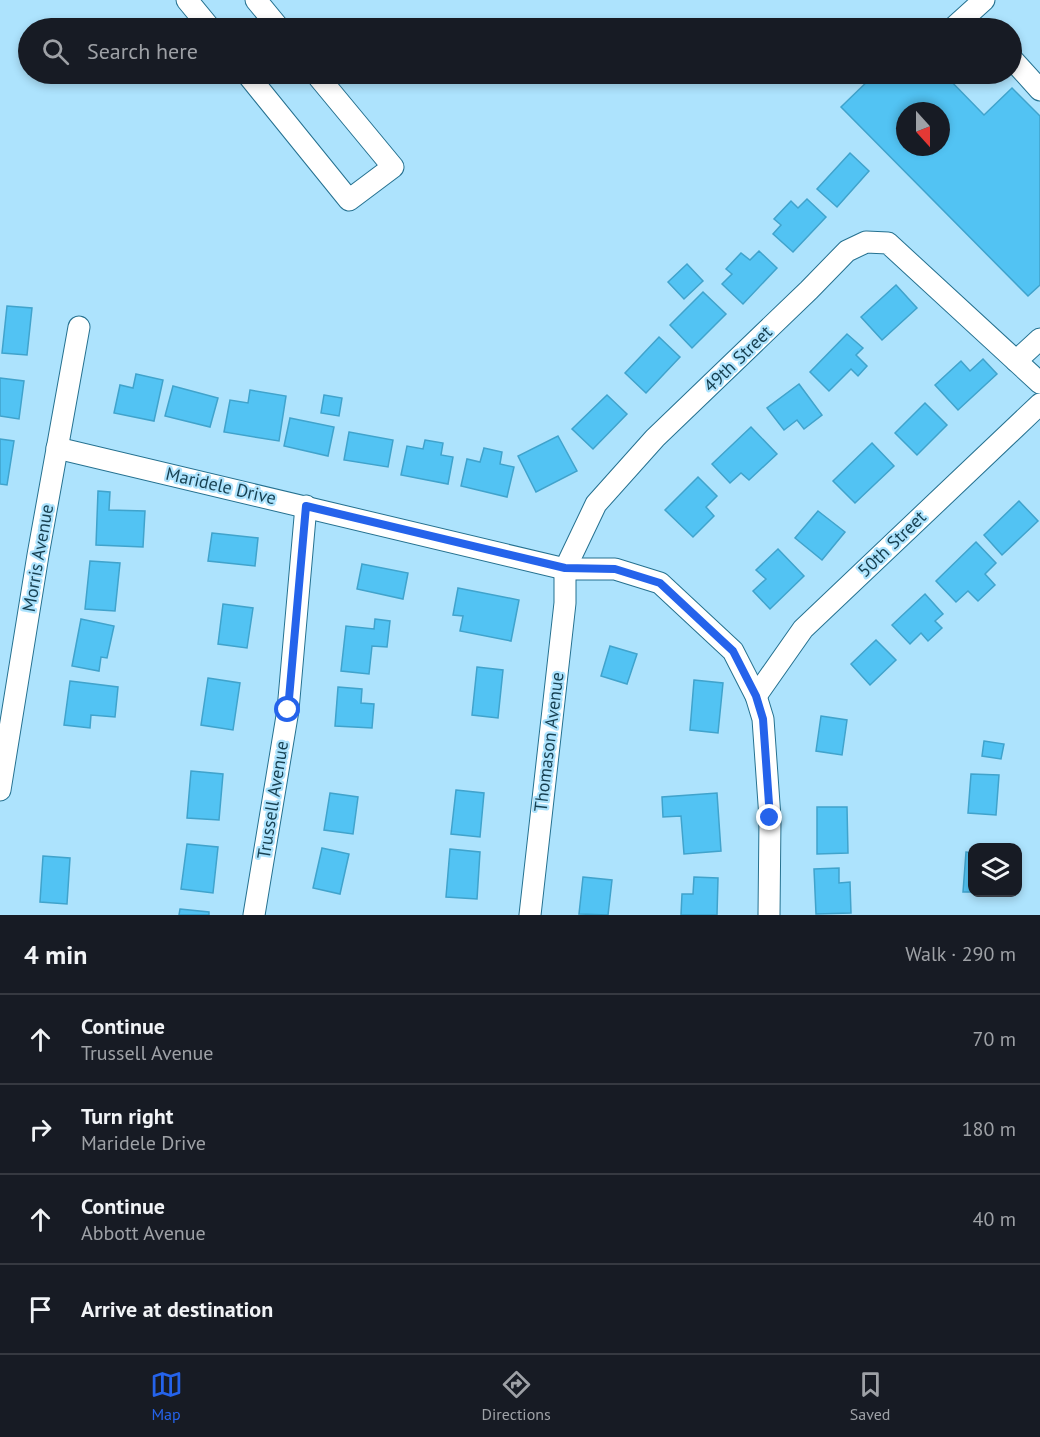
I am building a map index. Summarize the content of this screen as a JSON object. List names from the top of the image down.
{
  "streets": {
    "street": [
      "49th Street",
      "Maridele Drive",
      "50th Street",
      "Morris Avenue",
      "Thomason Avenue",
      "Trussell Avenue"
    ]
  },
  "crossings": [
    ["49th Street", "Maridele Drive"],
    ["49th Street", "Thomason Avenue"],
    ["Maridele Drive", "50th Street"],
    ["Maridele Drive", "Morris Avenue"],
    ["Maridele Drive", "Thomason Avenue"],
    ["Maridele Drive", "Trussell Avenue"]
  ],
  "north": "bottom",
  "page": {
    "search": "Search here",
    "heading": ["4 min", "Walk · 290 m"],
    "list": [
      ["Continue", "Trussell Avenue", "70 m"],
      ["Turn right", "Maridele Drive", "180 m"],
      ["Continue", "Abbott Avenue", "40 m"],
      "Arrive at destination"
    ],
    "nav": ["Map", "Directions", "Saved"]
  }
}
